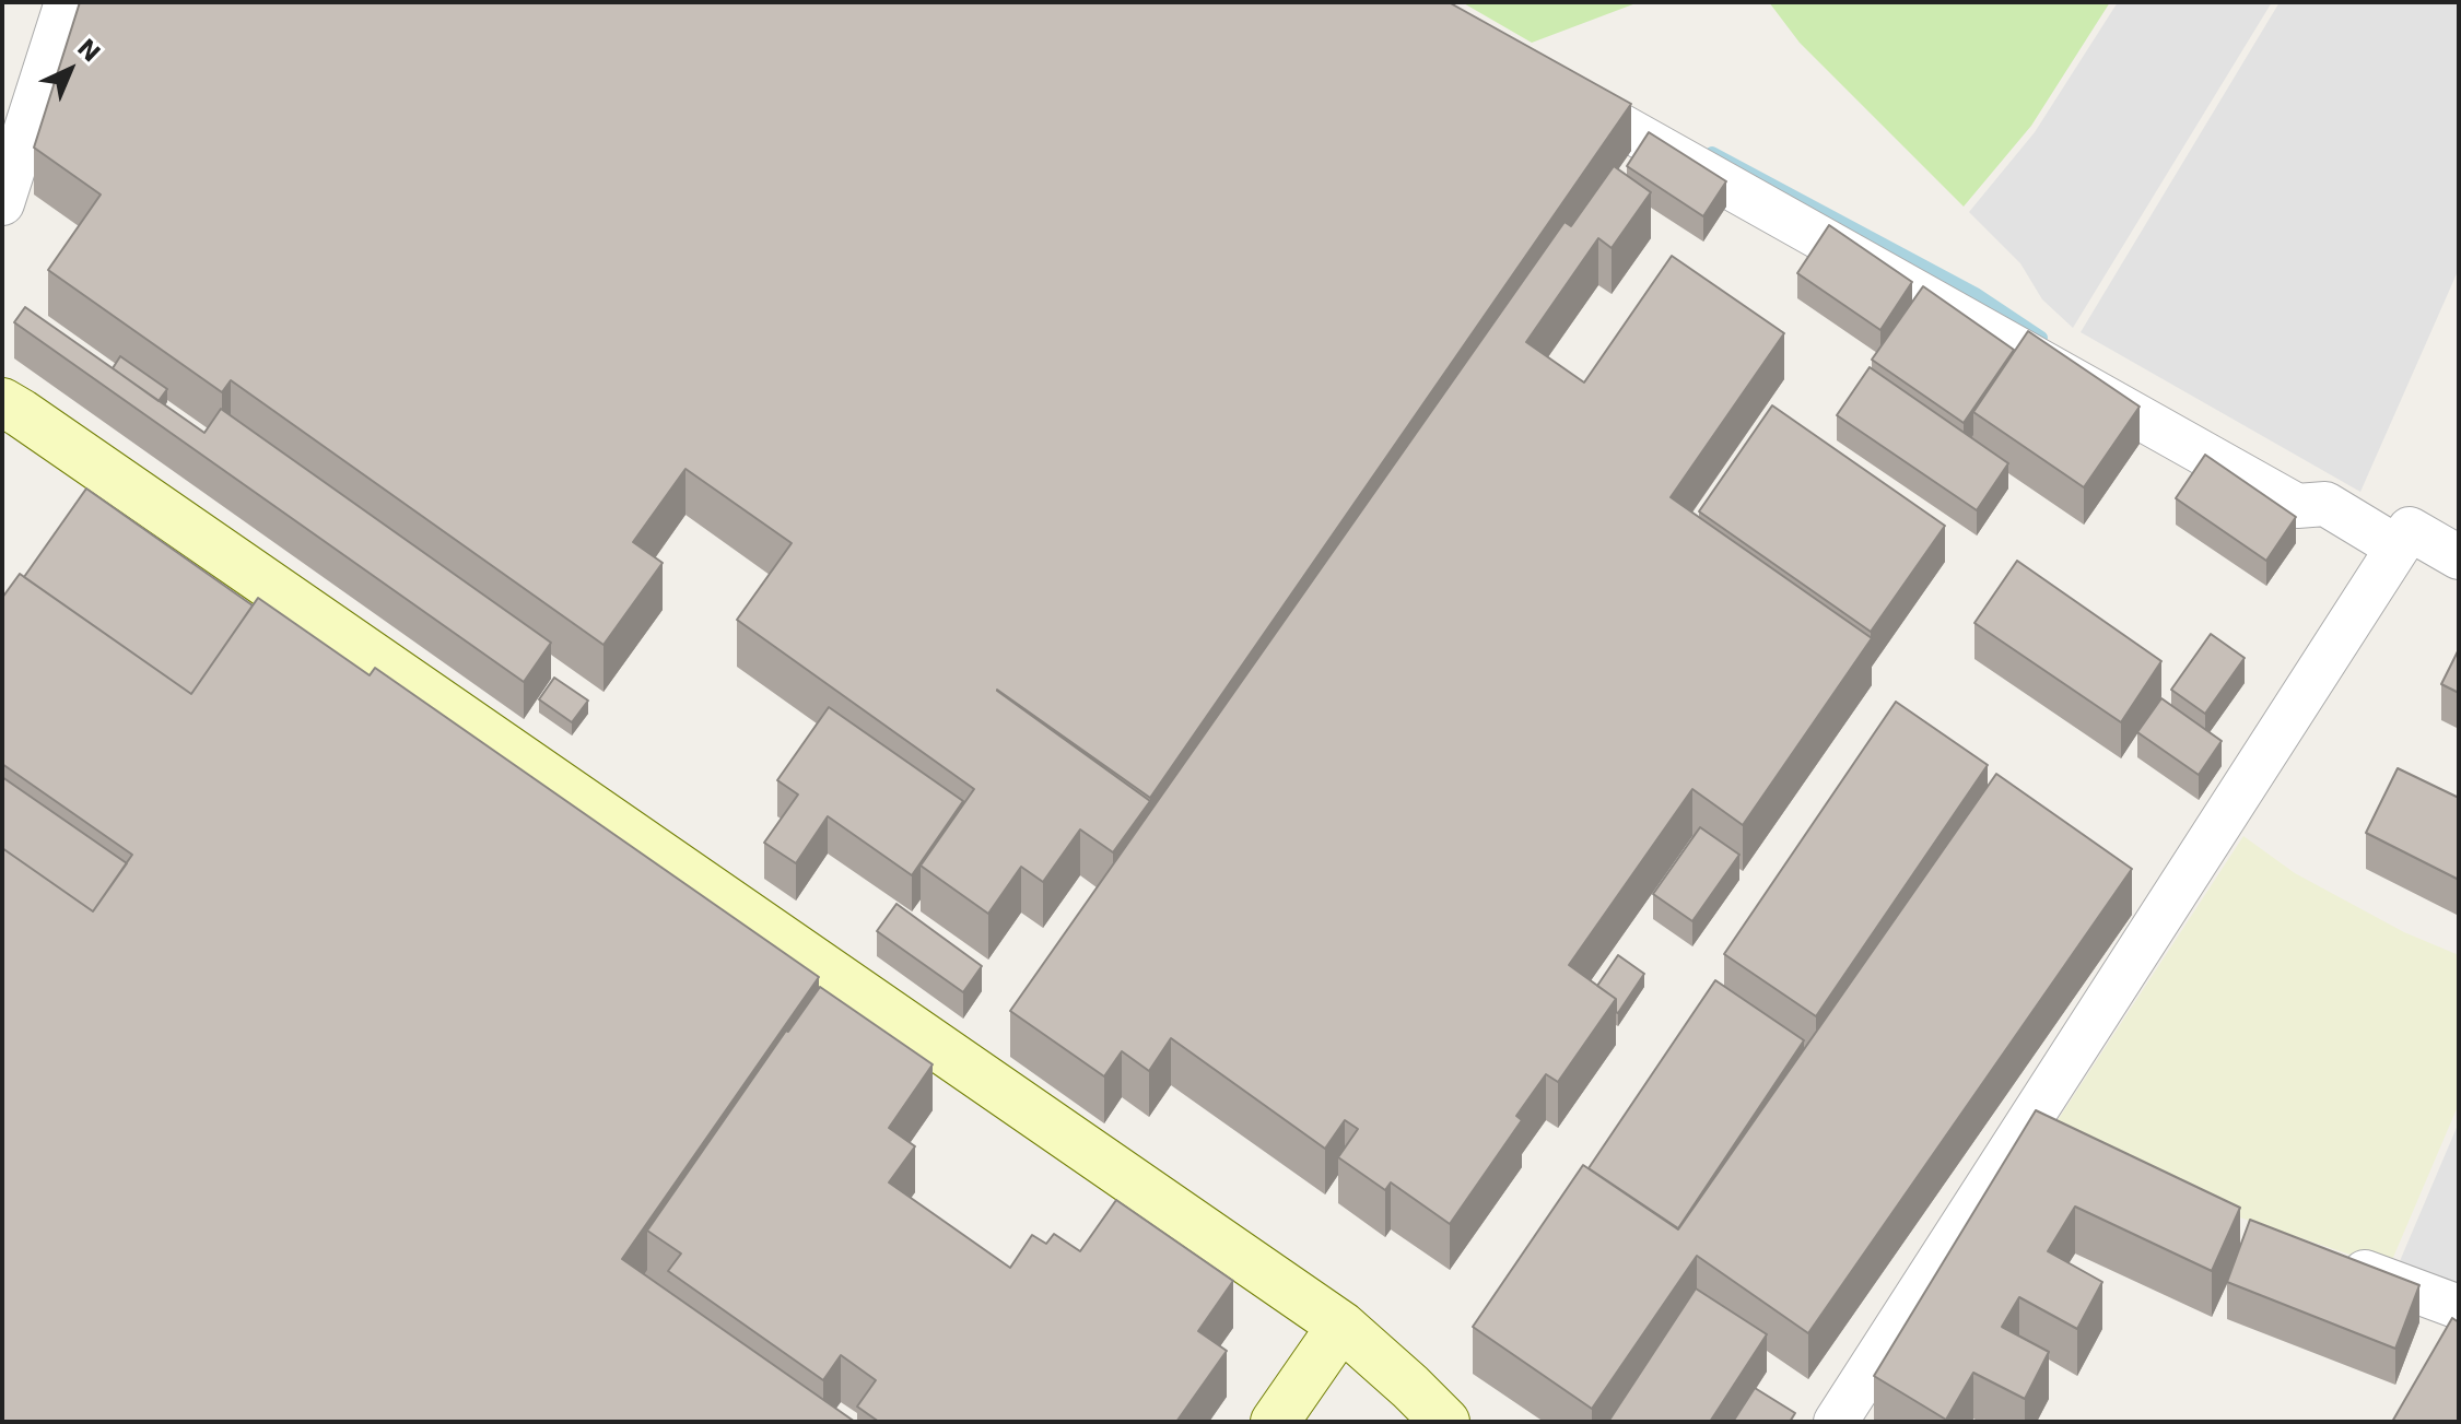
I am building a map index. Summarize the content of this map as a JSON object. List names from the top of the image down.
{
  "north": "top right"
}
